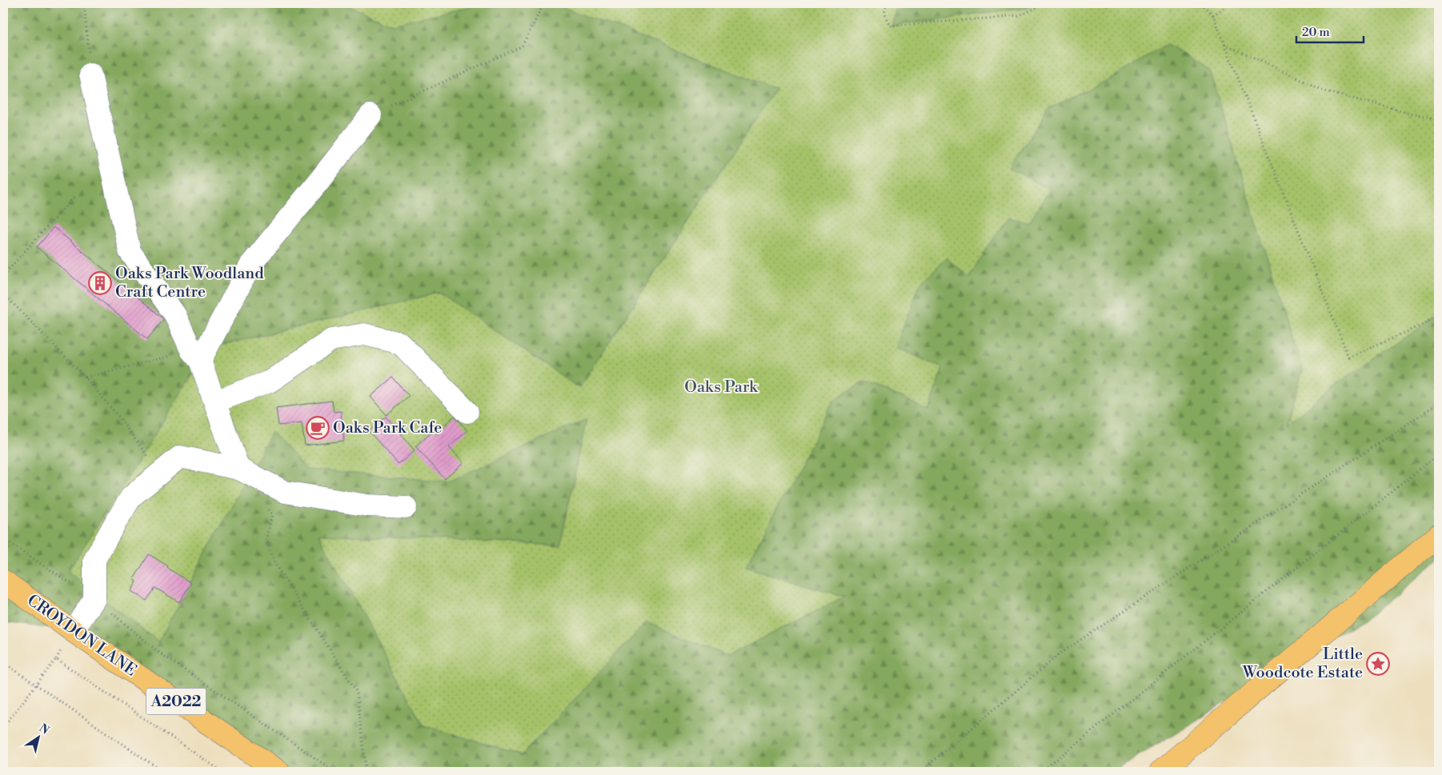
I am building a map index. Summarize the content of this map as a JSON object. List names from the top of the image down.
{
  "streets": {
    "main road": ["CROYDON LANE", "A2022"]
  },
  "parks": ["Oaks Park"],
  "places": {
    "building": ["Oaks Park Woodland Craft Centre"],
    "cafe": ["Oaks Park Cafe"],
    "place": ["Little Woodcote Estate"]
  },
  "scale_bar": "20 m",
  "north": "top right"
}
